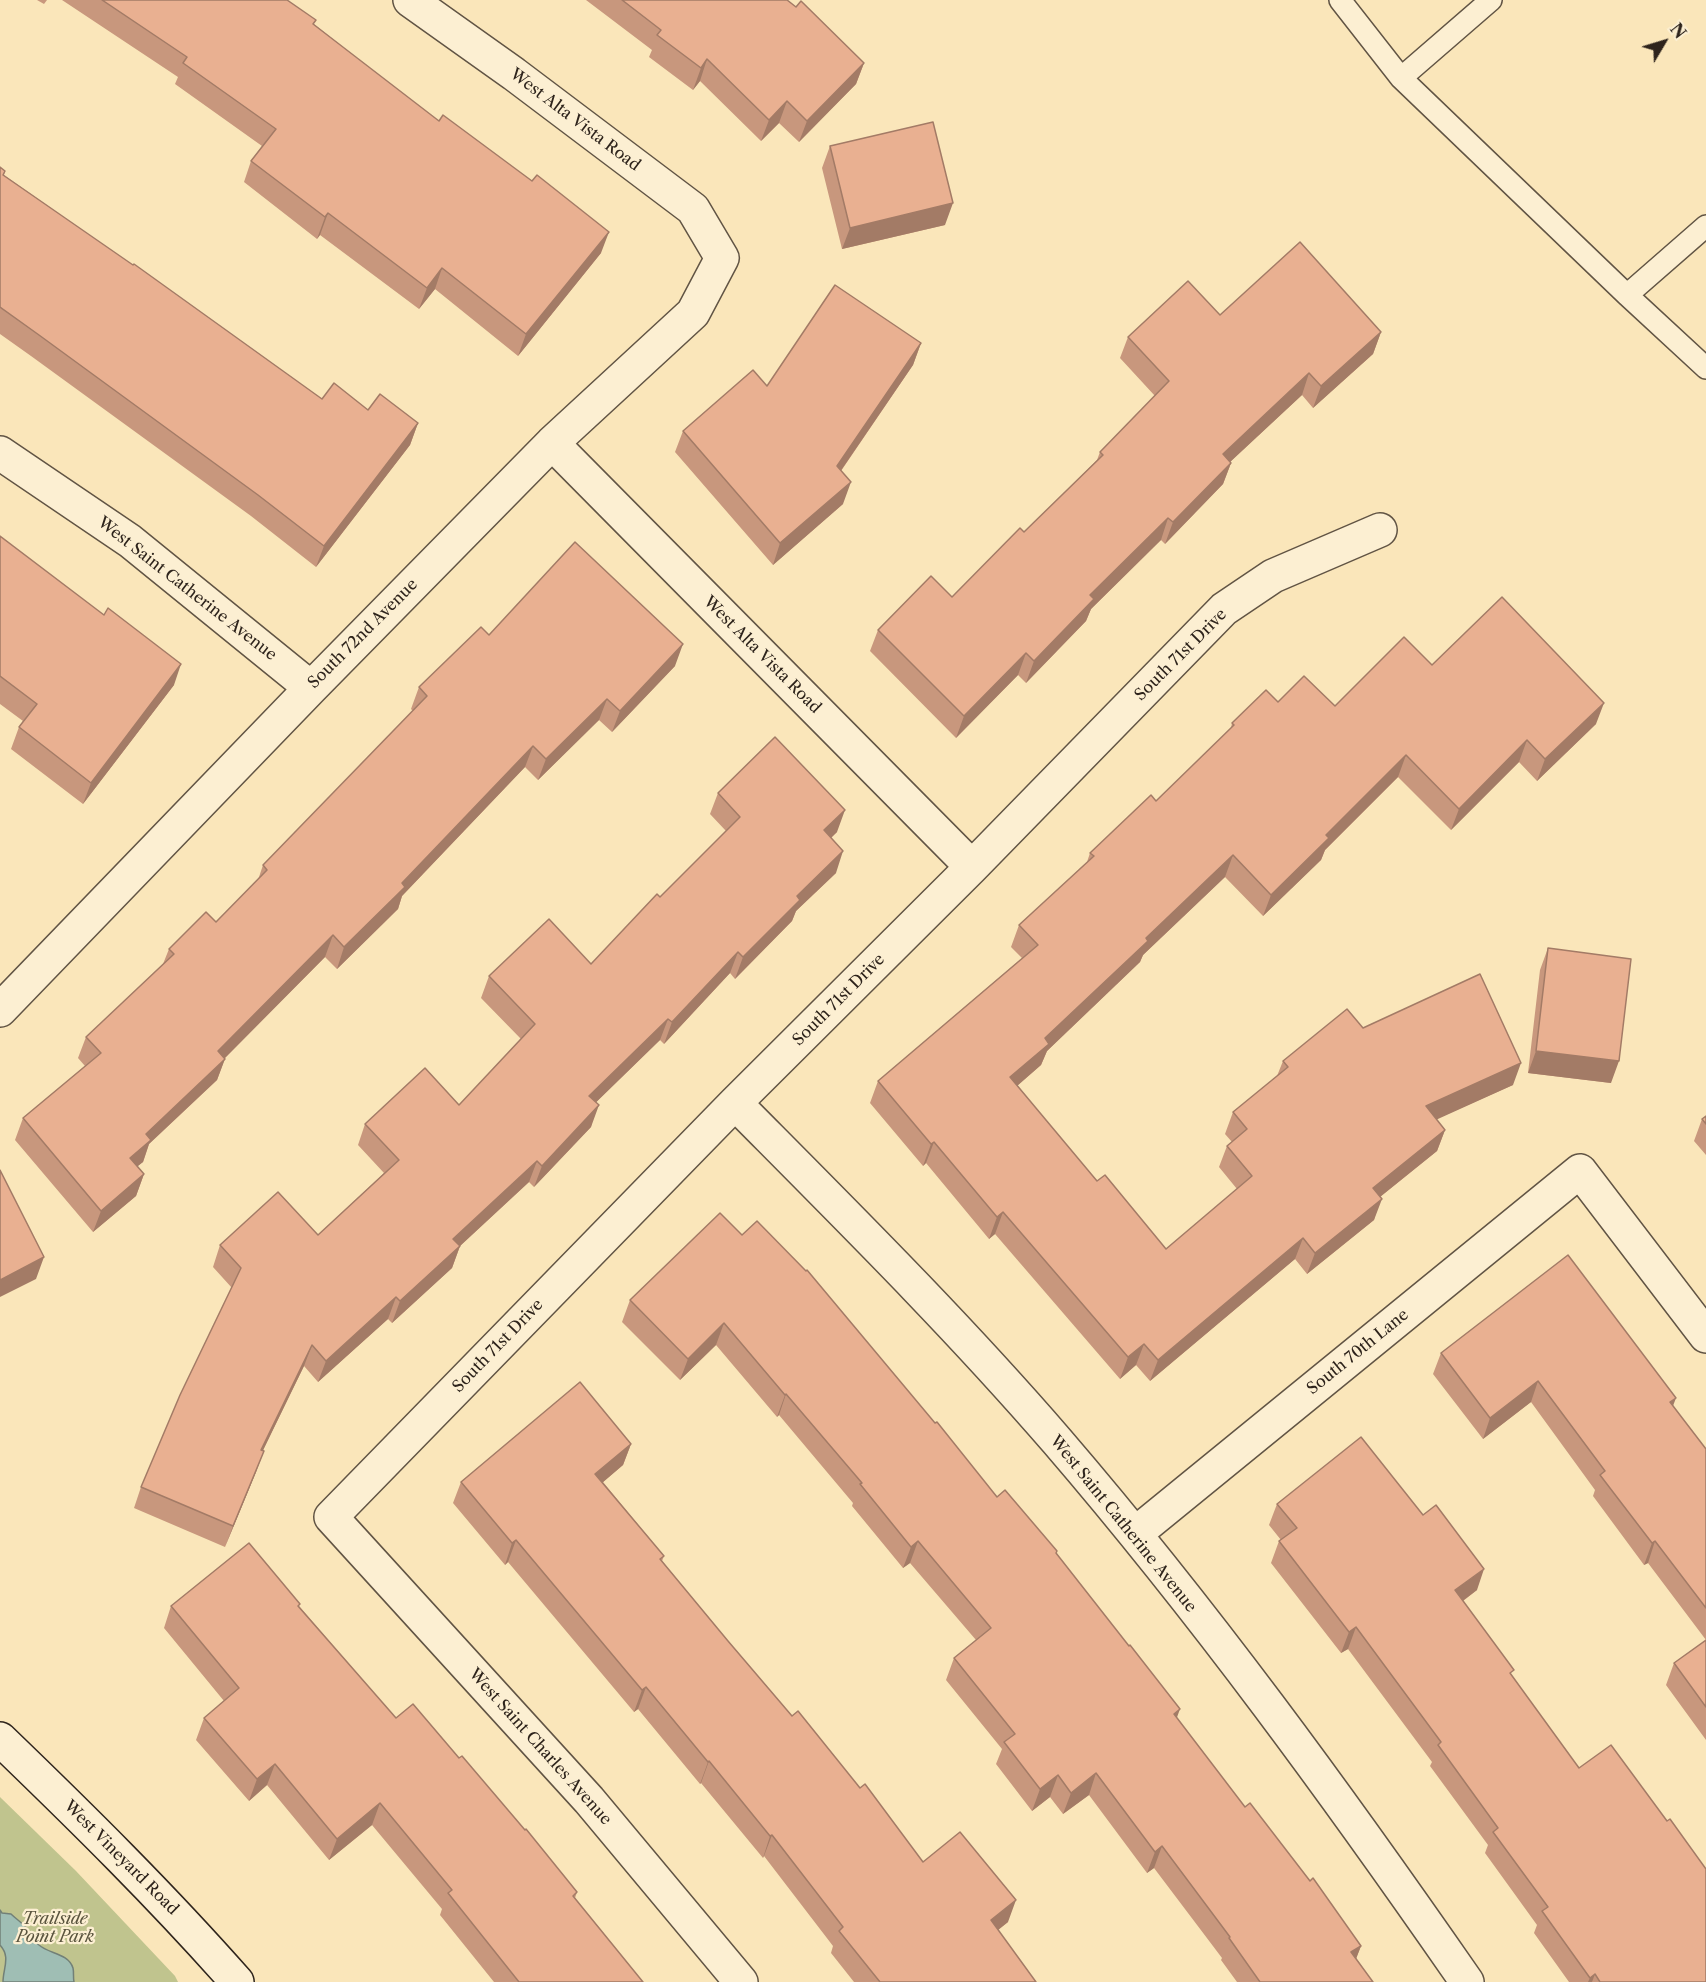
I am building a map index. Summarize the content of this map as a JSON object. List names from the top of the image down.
{
  "streets": {
    "street": [
      "West Alta Vista Road",
      "West Saint Catherine Avenue",
      "South 72nd Avenue",
      "South 71st Drive",
      "South 70th Lane",
      "West Saint Charles Avenue",
      "West Vineyard Road"
    ]
  },
  "crossings": [
    ["West Alta Vista Road", "South 72nd Avenue"],
    ["West Alta Vista Road", "South 71st Drive"],
    ["West Saint Catherine Avenue", "South 72nd Avenue"],
    ["West Saint Catherine Avenue", "South 71st Drive"],
    ["West Saint Catherine Avenue", "South 70th Lane"],
    ["South 71st Drive", "West Saint Charles Avenue"]
  ],
  "parks": ["Trailside Point Park"],
  "north": "top right"
}
